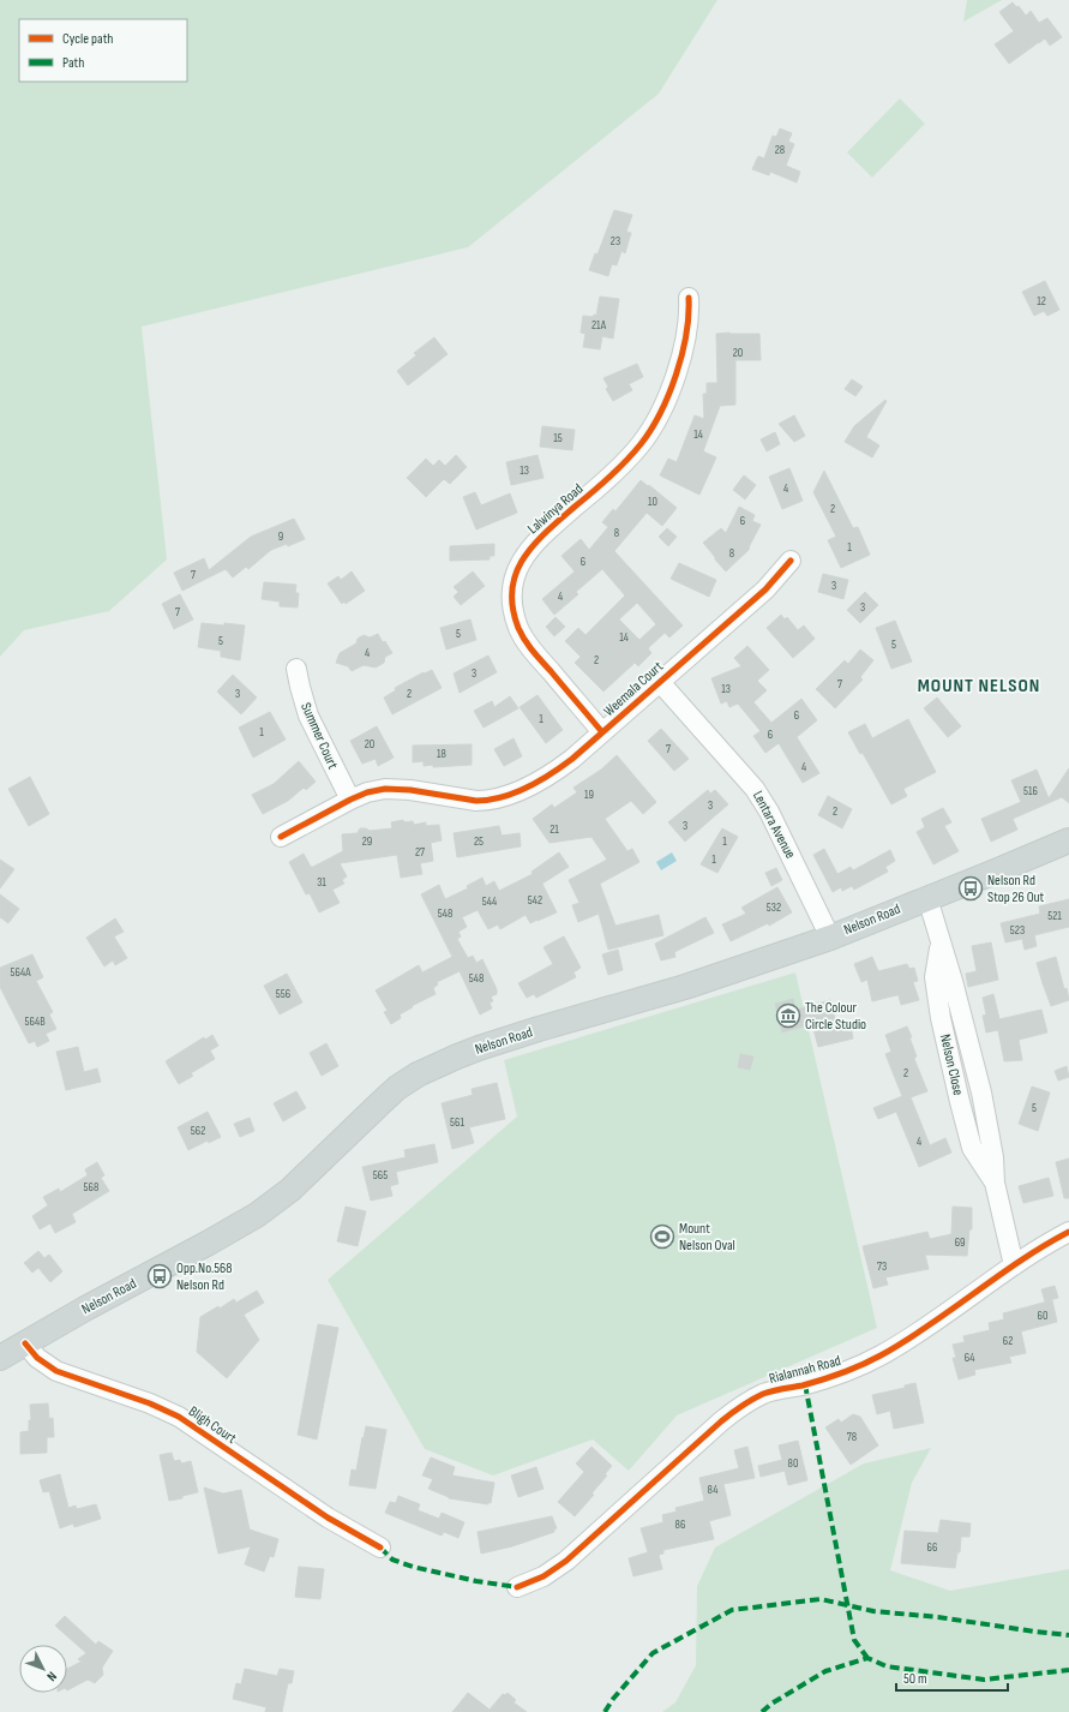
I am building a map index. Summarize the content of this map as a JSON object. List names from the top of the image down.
{
  "streets": {
    "main road": ["Nelson Road"],
    "street": [
      "Lalwinya Road",
      "Weemala Court",
      "Summer Court",
      "Lentara Avenue",
      "Nelson Close",
      "Rialannah Road",
      "Bligh Court"
    ]
  },
  "crossings": [
    ["Lalwinya Road", "Weemala Court"],
    ["Weemala Court", "Summer Court"],
    ["Weemala Court", "Lentara Avenue"],
    ["Lentara Avenue", "Nelson Road"],
    ["Nelson Road", "Nelson Close"],
    ["Nelson Road", "Bligh Court"],
    ["Nelson Close", "Rialannah Road"]
  ],
  "districts": ["MOUNT NELSON"],
  "places": {
    "bus stop": ["Nelson Rd Stop 26 Out", "Opp.No.568 Nelson Rd"],
    "museum": ["The Colour Circle Studio"],
    "sports": ["Mount Nelson Oval"]
  },
  "house_numbers": [
    "28",
    "23",
    "12",
    "21A",
    "20",
    "14",
    "15",
    "13",
    "4",
    "10",
    "2",
    "6",
    "8",
    "9",
    "1",
    "8",
    "6",
    "7",
    "3",
    "4",
    "3",
    "7",
    "5",
    "14",
    "5",
    "5",
    "4",
    "2",
    "3",
    "7",
    "13",
    "3",
    "2",
    "6",
    "1",
    "1",
    "6",
    "20",
    "7",
    "18",
    "4",
    "516",
    "19",
    "3",
    "2",
    "3",
    "21",
    "29",
    "25",
    "1",
    "27",
    "1",
    "31",
    "542",
    "544",
    "532",
    "548",
    "521",
    "523",
    "564A",
    "548",
    "556",
    "564B",
    "2",
    "5",
    "561",
    "562",
    "4",
    "565",
    "568",
    "69",
    "73",
    "60",
    "62",
    "64",
    "78",
    "80",
    "84",
    "86",
    "66"
  ],
  "legend": ["Cycle path", "Path"],
  "scale_bar": "50 m",
  "north": "bottom right"
}
